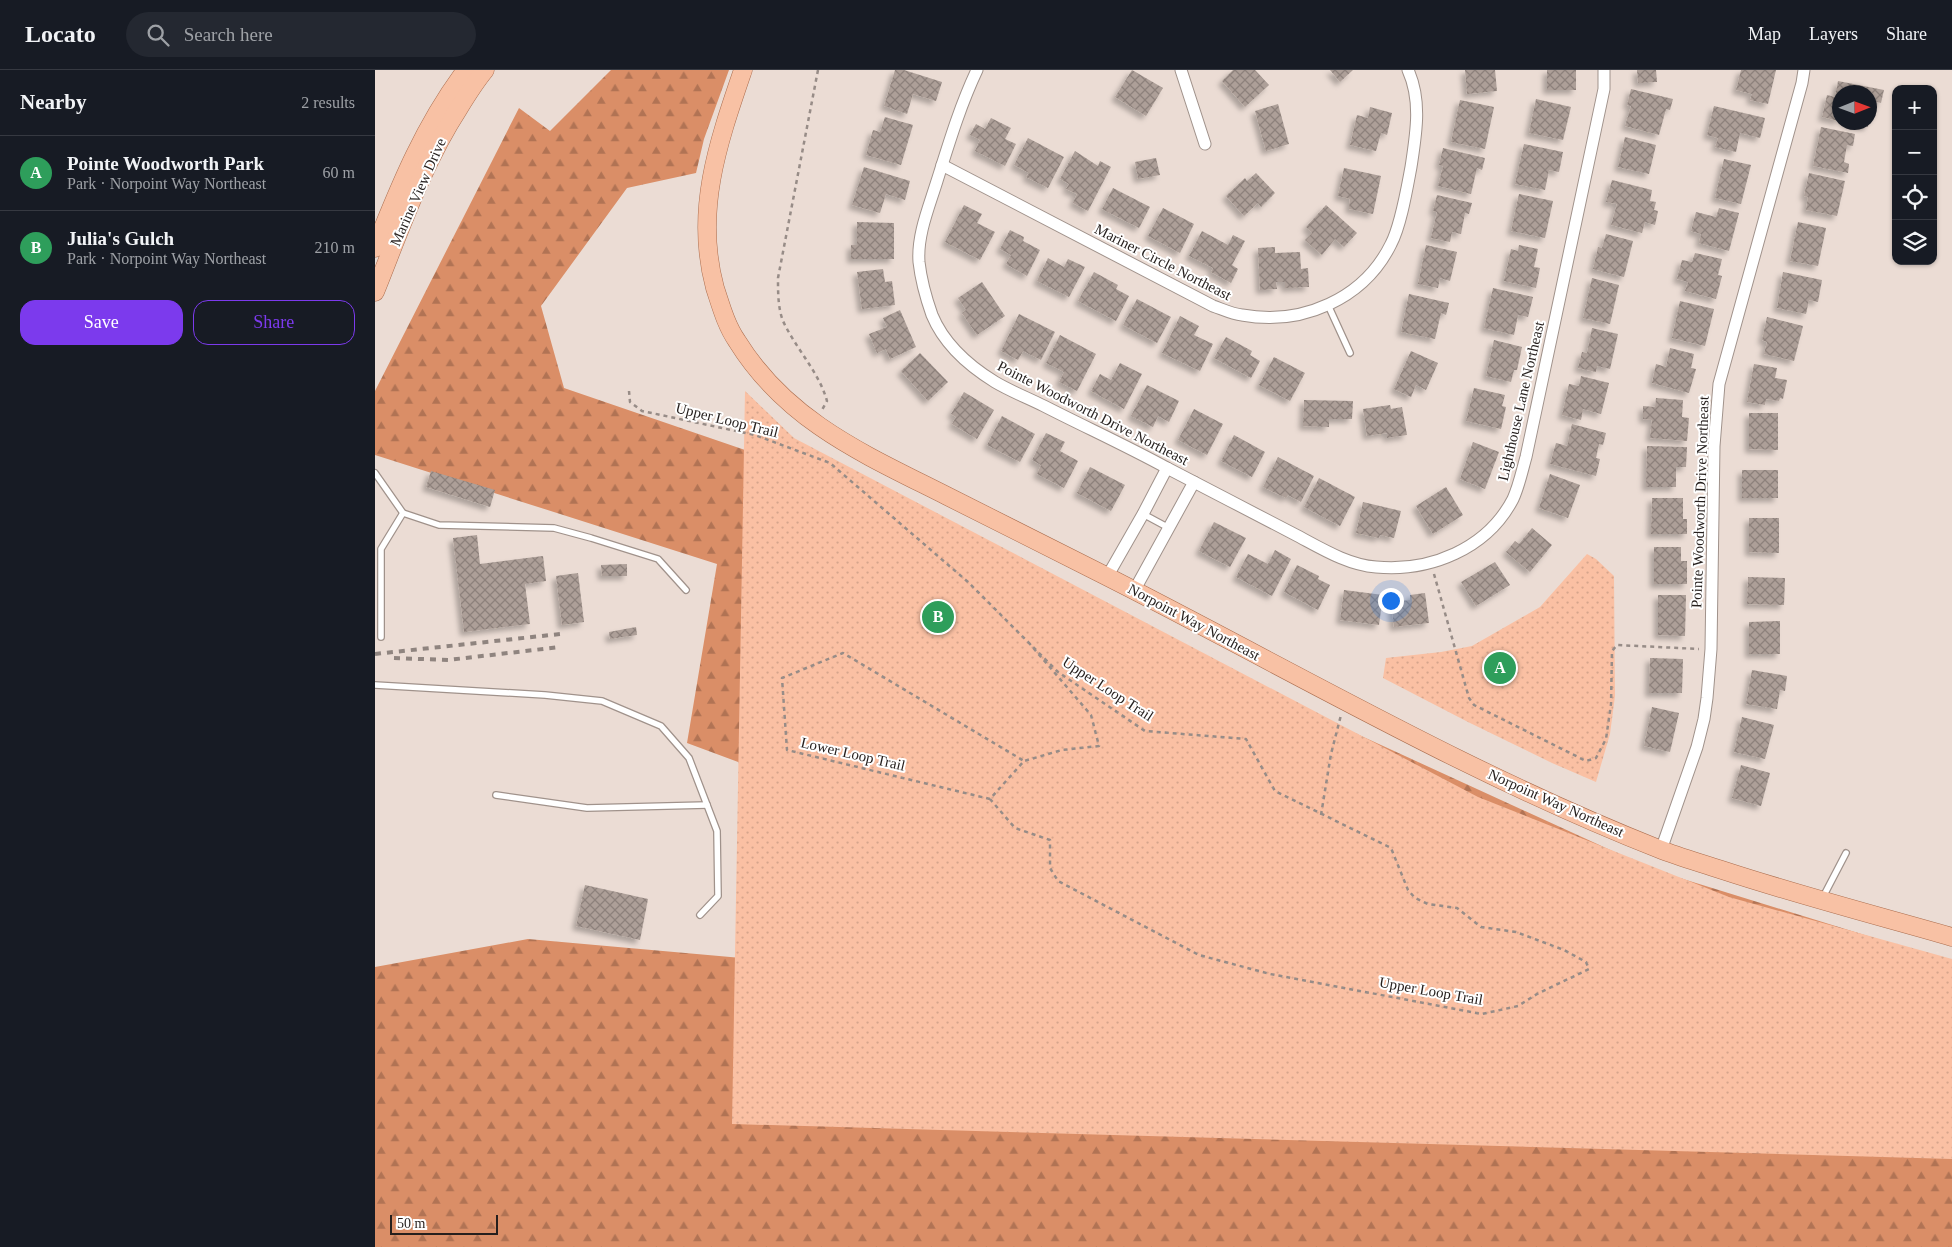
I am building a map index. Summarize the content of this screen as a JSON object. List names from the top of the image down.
{
  "streets": {
    "main road": ["Marine View Drive", "Norpoint Way Northeast"],
    "street": ["Mariner Circle Northeast", "Lighthouse Lane Northeast", "Pointe Woodworth Drive Northeast"],
    "path": ["Upper Loop Trail", "Lower Loop Trail"]
  },
  "crossings": [
    ["Mariner Circle Northeast", "Pointe Woodworth Drive Northeast"],
    ["Lighthouse Lane Northeast", "Pointe Woodworth Drive Northeast"],
    ["Pointe Woodworth Drive Northeast", "Norpoint Way Northeast"],
    ["Upper Loop Trail", "Lower Loop Trail"]
  ],
  "scale_bar": "50 m",
  "north": "right",
  "page": {
    "header": "Locato",
    "search": "Search here",
    "nav": ["Map", "Layers", "Share"],
    "heading": ["Nearby", "2 results"],
    "map_buttons": ["+", "−"],
    "list": [
      {
        "mark": "A",
        "name": "Pointe Woodworth Park",
        "note": "Park · Norpoint Way Northeast",
        "value": "60 m"
      },
      {
        "mark": "B",
        "name": "Julia's Gulch",
        "note": "Park · Norpoint Way Northeast",
        "value": "210 m"
      }
    ],
    "buttons": ["Save", "Share"],
    "pins": ["B", "A"],
    "scale": "50 m"
  }
}
